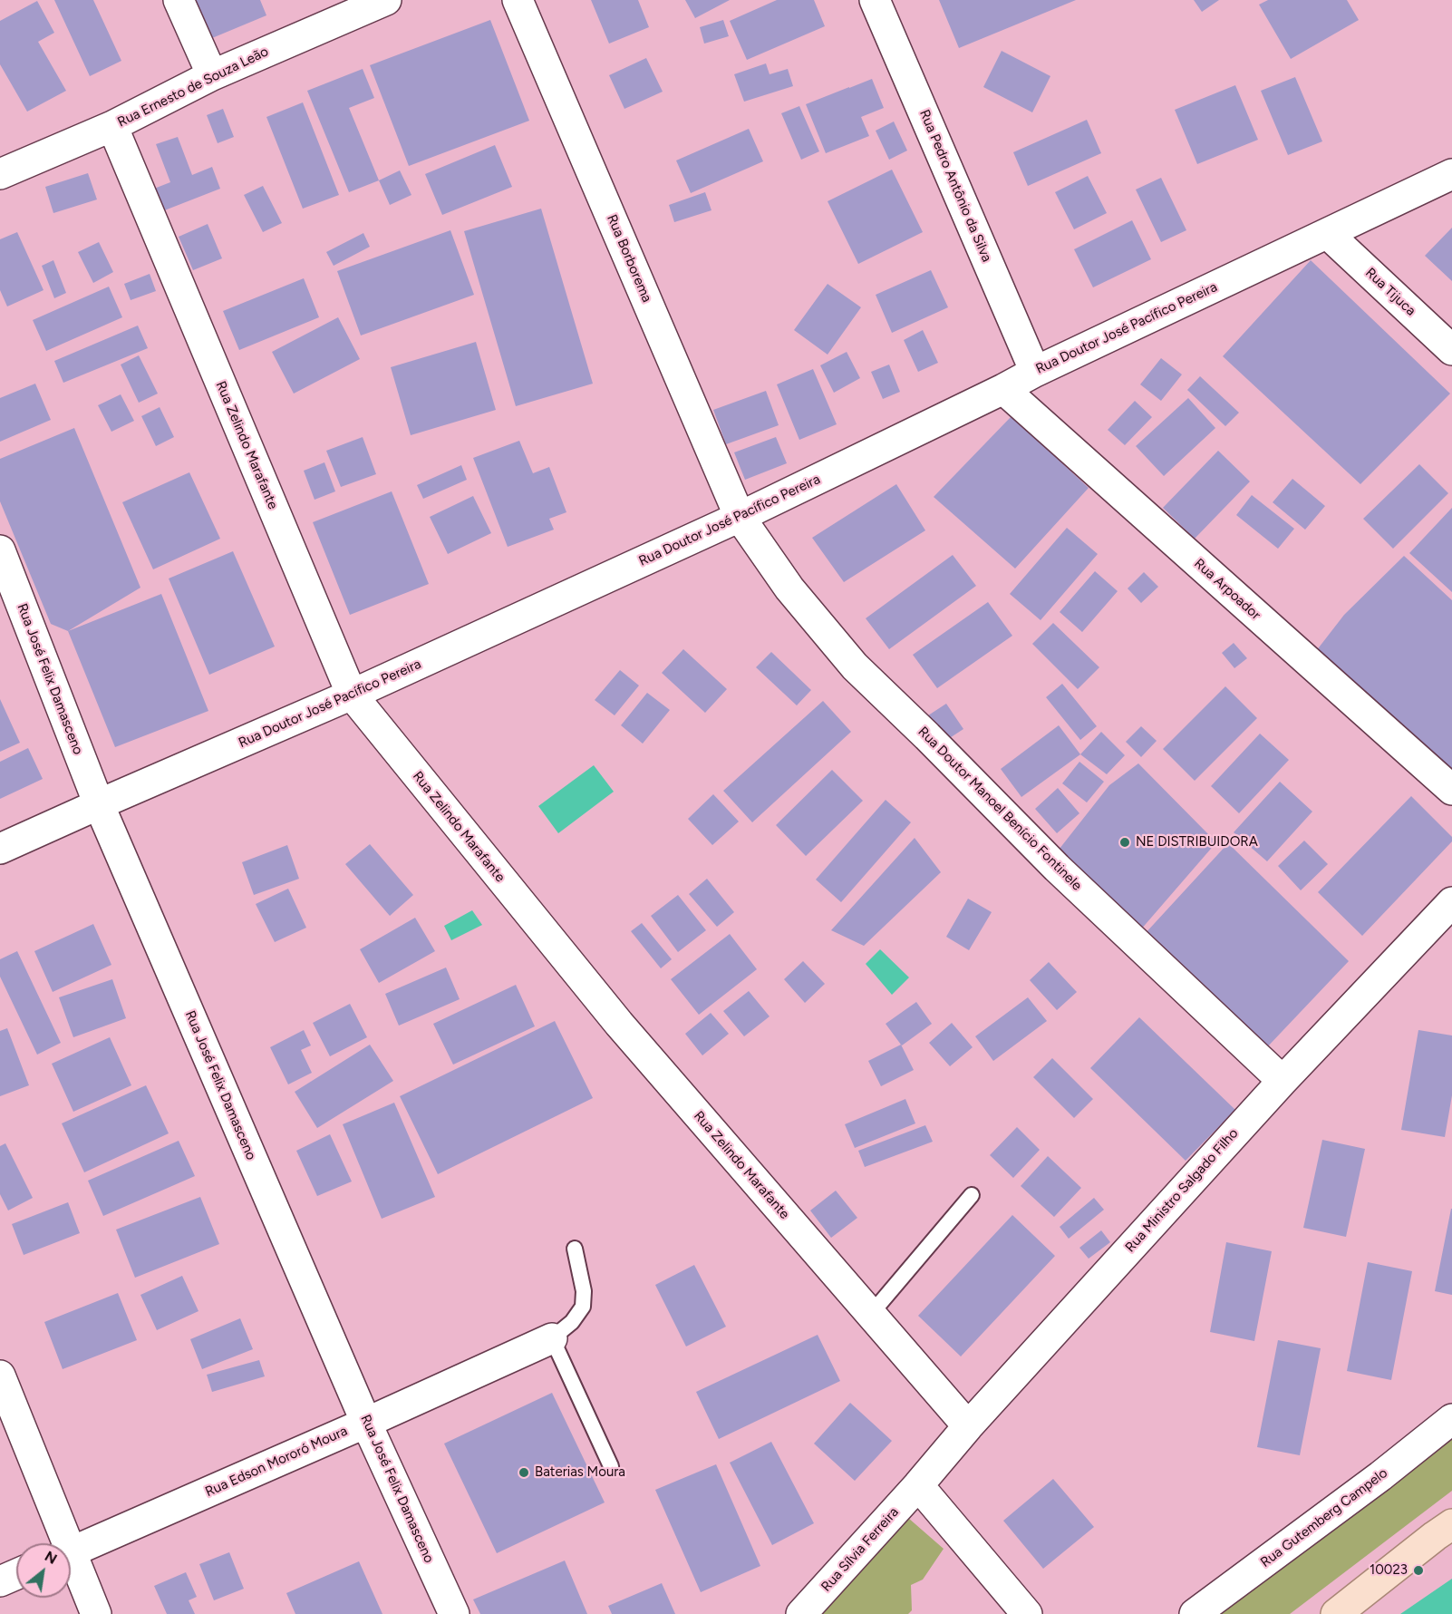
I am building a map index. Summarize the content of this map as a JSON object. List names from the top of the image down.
{
  "streets": {
    "street": [
      "Rua Ernesto de Souza Leão",
      "Rua Pedro Antônio da Silva",
      "Rua Borborema",
      "Rua Tijuca",
      "Rua Doutor José Pacífico Pereira",
      "Rua Zelindo Marafante",
      "Rua Arpoador",
      "Rua José Felix Damasceno",
      "Rua Doutor Manoel Benício Fontinele",
      "Rua Ministro Salgado Filho",
      "Rua Edson Mororó Moura",
      "Rua Gutemberg Campelo",
      "Rua Sílvia Ferreira"
    ]
  },
  "crossings": [
    ["Rua Ernesto de Souza Leão", "Rua Zelindo Marafante"],
    ["Rua Pedro Antônio da Silva", "Rua Doutor José Pacífico Pereira"],
    ["Rua Borborema", "Rua Doutor José Pacífico Pereira"],
    ["Rua Borborema", "Rua Doutor Manoel Benício Fontinele"],
    ["Rua Tijuca", "Rua Doutor José Pacífico Pereira"],
    ["Rua Doutor José Pacífico Pereira", "Rua Zelindo Marafante"],
    ["Rua Doutor José Pacífico Pereira", "Rua Arpoador"],
    ["Rua Doutor José Pacífico Pereira", "Rua José Felix Damasceno"],
    ["Rua Doutor José Pacífico Pereira", "Rua Doutor Manoel Benício Fontinele"],
    ["Rua Zelindo Marafante", "Rua Ministro Salgado Filho"],
    ["Rua José Felix Damasceno", "Rua Edson Mororó Moura"],
    ["Rua Doutor Manoel Benício Fontinele", "Rua Ministro Salgado Filho"],
    ["Rua Ministro Salgado Filho", "Rua Sílvia Ferreira"]
  ],
  "places": ["NE DISTRIBUIDORA", "Baterias Moura", "10023"],
  "north": "top right"
}
